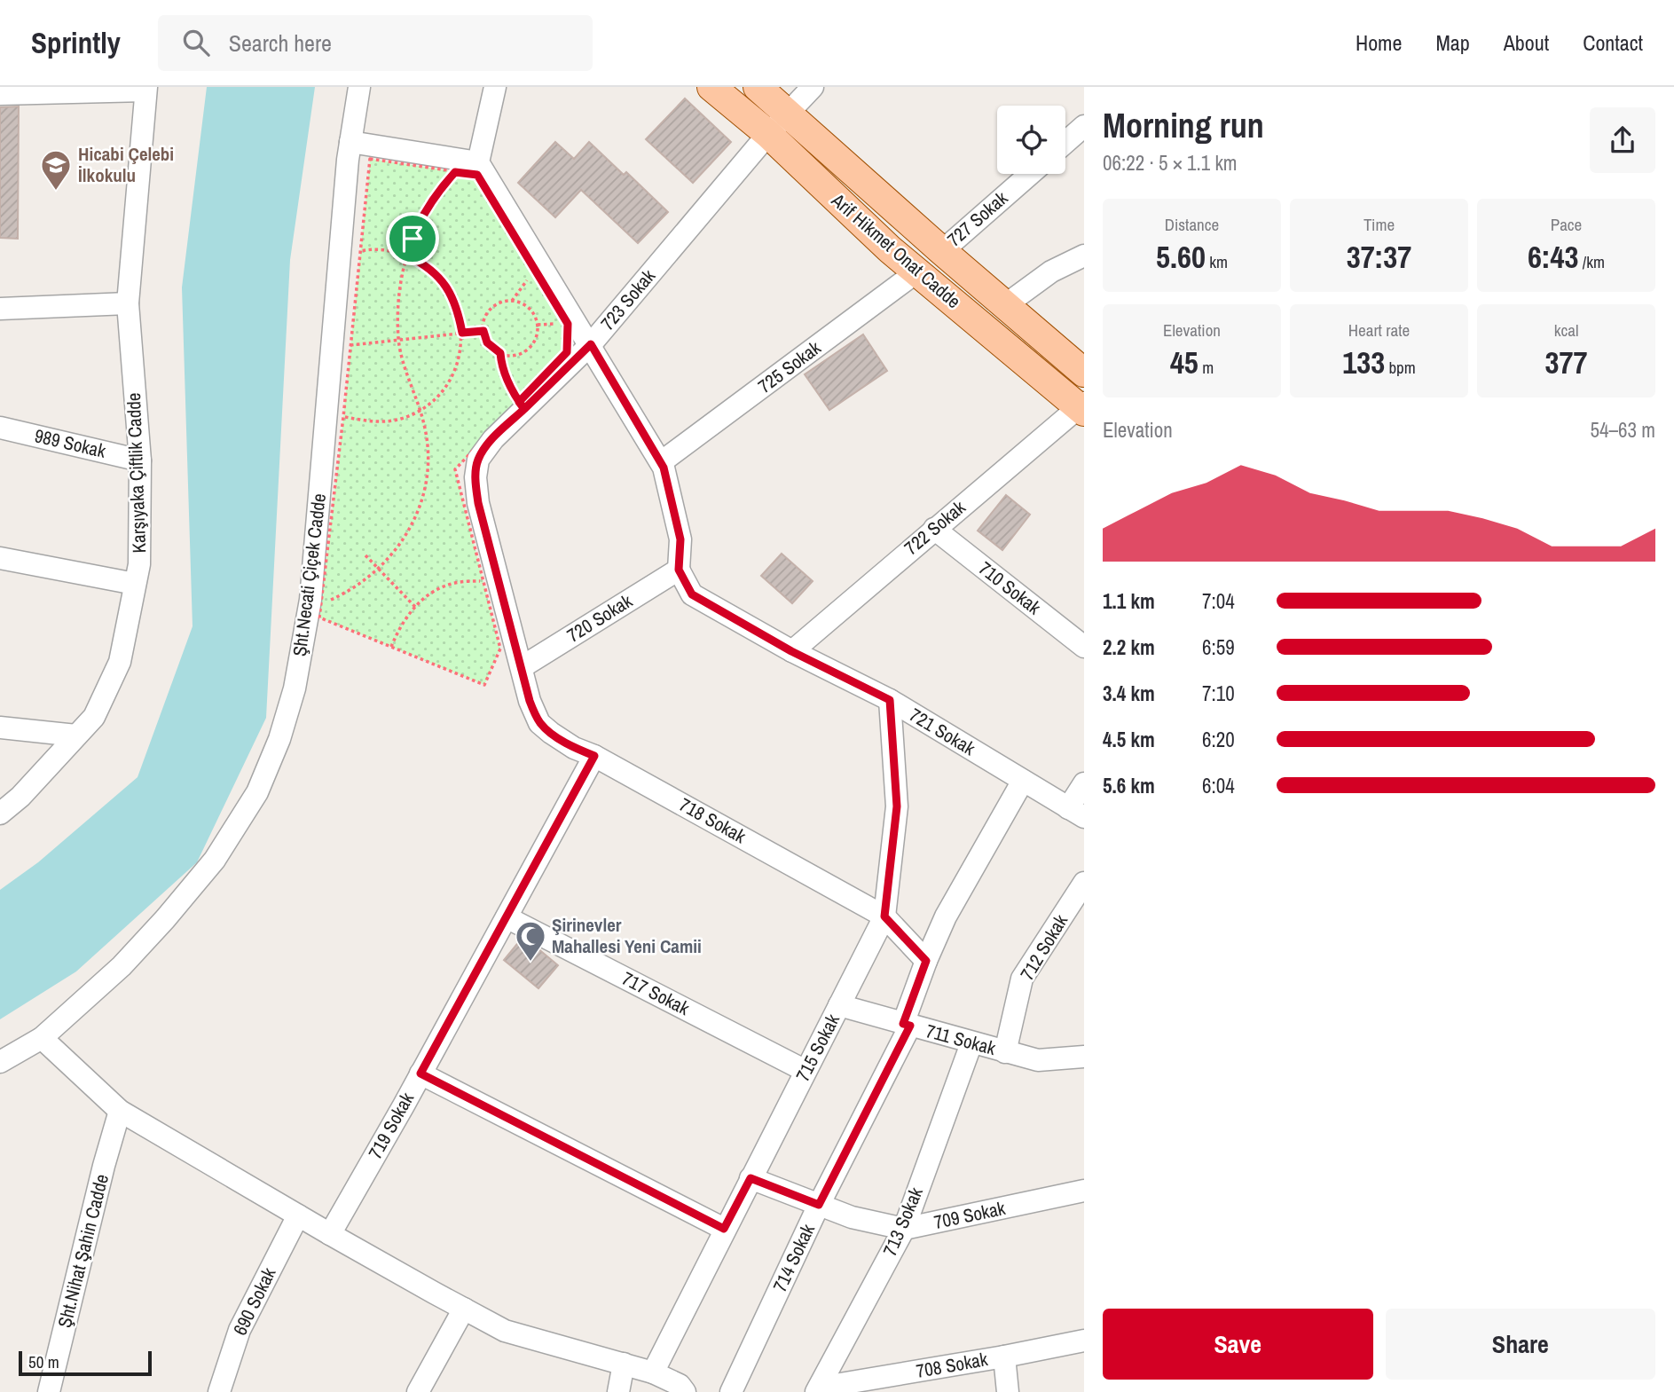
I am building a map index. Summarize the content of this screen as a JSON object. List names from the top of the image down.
{
  "streets": {
    "main road": ["Arif Hikmet Onat Cadde"],
    "street": [
      "727 Sokak",
      "723 Sokak",
      "725 Sokak",
      "989 Sokak",
      "Karşıyaka Çiftlik Cadde",
      "722 Sokak",
      "Şht.Necati Çiçek Cadde",
      "710 Sokak",
      "720 Sokak",
      "721 Sokak",
      "718 Sokak",
      "712 Sokak",
      "717 Sokak",
      "711 Sokak",
      "715 Sokak",
      "719 Sokak",
      "709 Sokak",
      "713 Sokak",
      "Şht.Nihat Şahin Cadde",
      "714 Sokak",
      "690 Sokak",
      "708 Sokak"
    ]
  },
  "crossings": [
    ["727 Sokak", "Arif Hikmet Onat Cadde"],
    ["Arif Hikmet Onat Cadde", "723 Sokak"],
    ["Arif Hikmet Onat Cadde", "725 Sokak"],
    ["Arif Hikmet Onat Cadde", "722 Sokak"],
    ["723 Sokak", "720 Sokak"],
    ["723 Sokak", "718 Sokak"],
    ["989 Sokak", "Karşıyaka Çiftlik Cadde"],
    ["722 Sokak", "710 Sokak"],
    ["722 Sokak", "721 Sokak"],
    ["720 Sokak", "721 Sokak"],
    ["720 Sokak", "718 Sokak"],
    ["721 Sokak", "715 Sokak"],
    ["721 Sokak", "714 Sokak"],
    ["718 Sokak", "715 Sokak"],
    ["718 Sokak", "719 Sokak"],
    ["718 Sokak", "714 Sokak"],
    ["712 Sokak", "711 Sokak"],
    ["717 Sokak", "715 Sokak"],
    ["717 Sokak", "719 Sokak"],
    ["711 Sokak", "715 Sokak"],
    ["711 Sokak", "713 Sokak"],
    ["711 Sokak", "714 Sokak"],
    ["715 Sokak", "709 Sokak"],
    ["709 Sokak", "713 Sokak"],
    ["709 Sokak", "714 Sokak"],
    ["713 Sokak", "708 Sokak"]
  ],
  "places": {
    "school or university": ["Hicabi Çelebi İlkokulu"],
    "mosque": ["Şirinevler Mahallesi Yeni Camii"]
  },
  "scale_bar": "50 m",
  "page": {
    "header": "Sprintly",
    "search": "Search here",
    "nav": [
      "Home",
      "Map",
      "About",
      "Contact"
    ],
    "heading": ["Morning run", "06:22 · 5 × 1.1 km"],
    "stats": [
      ["Distance", "5.60 km"],
      ["Time", "37:37"],
      ["Pace", "6:43 /km"],
      ["Elevation", "45 m"],
      ["Heart rate", "133 bpm"],
      ["kcal", "377"]
    ],
    "chart": ["Elevation", "54–63 m"],
    "list": [
      {
        "name": "1.1 km",
        "note": "7:04"
      },
      {
        "name": "2.2 km",
        "note": "6:59"
      },
      {
        "name": "3.4 km",
        "note": "7:10"
      },
      {
        "name": "4.5 km",
        "note": "6:20"
      },
      {
        "name": "5.6 km",
        "note": "6:04"
      }
    ],
    "buttons": ["Save", "Share"],
    "scale": "50 m"
  }
}
